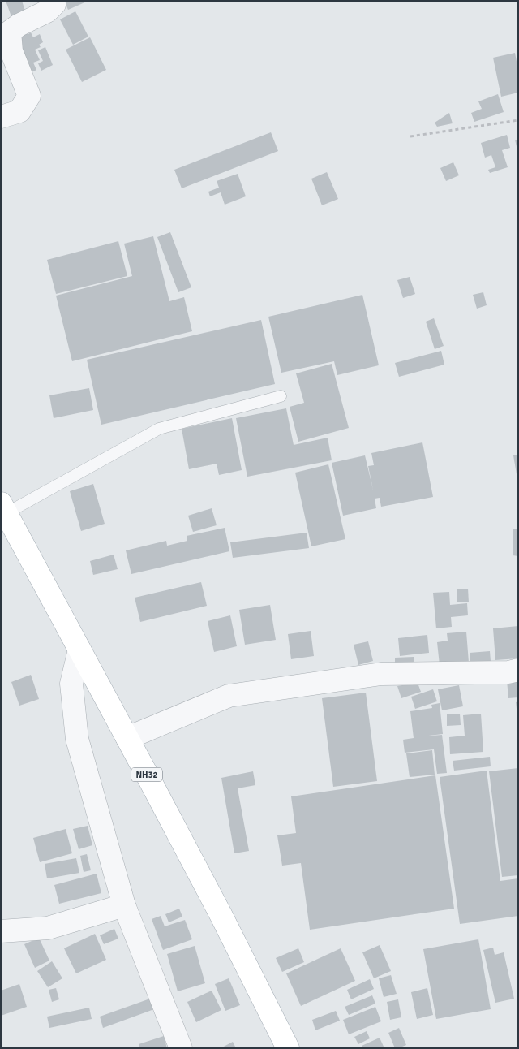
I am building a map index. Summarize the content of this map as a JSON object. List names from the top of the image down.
{
  "streets": {
    "main road": ["NH32"]
  }
}
